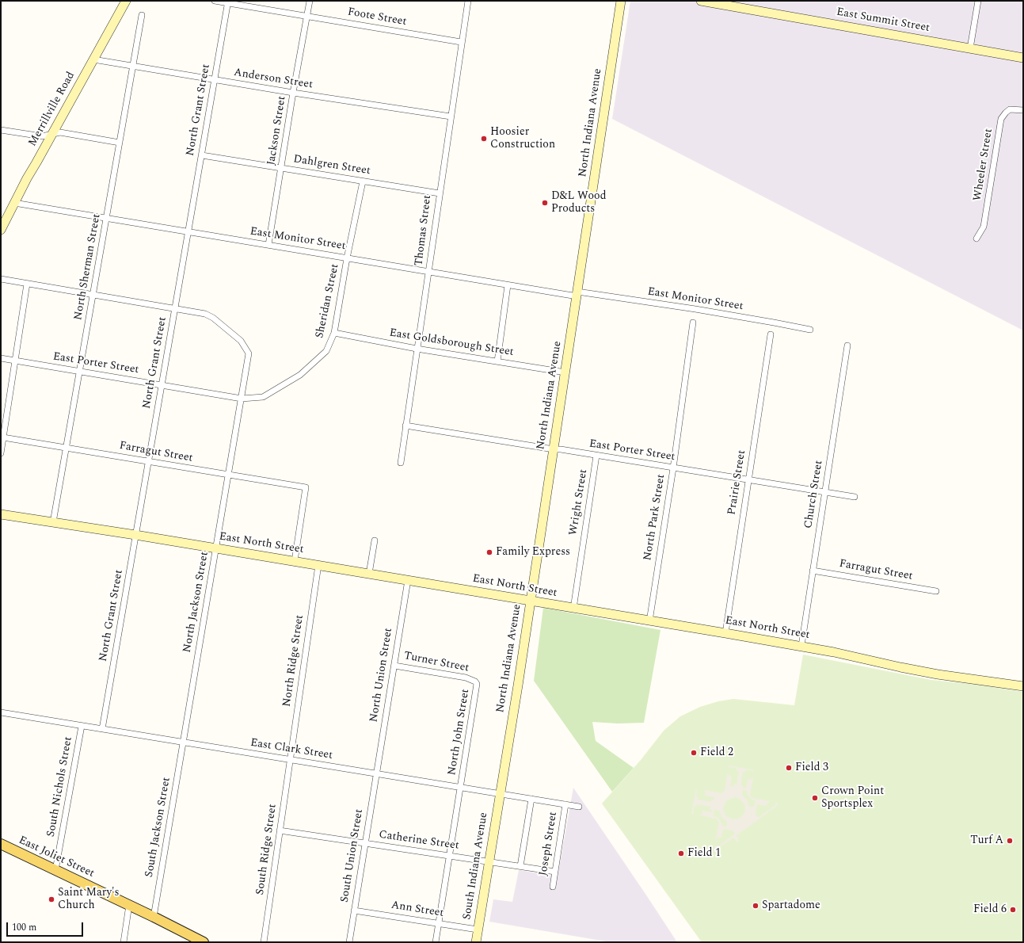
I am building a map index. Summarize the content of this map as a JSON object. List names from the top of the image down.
{
  "streets": {
    "main road": ["East Joliet Street"],
    "street": [
      "Foote Street",
      "East Summit Street",
      "Anderson Street",
      "Merrillville Road",
      "North Grant Street",
      "North Indiana Avenue",
      "Jackson Street",
      "Wheeler Street",
      "Dahlgren Street",
      "Thomas Street",
      "East Monitor Street",
      "North Sherman Street",
      "Sheridan Street",
      "East Goldsborough Street",
      "East Porter Street",
      "Farragut Street",
      "Prairie Street",
      "Church Street",
      "Wright Street",
      "North Park Street",
      "East North Street",
      "North Jackson Street",
      "North Ridge Street",
      "Turner Street",
      "North Union Street",
      "North John Street",
      "East Clark Street",
      "South Nichols Street",
      "South Jackson Street",
      "Catherine Street",
      "Joseph Street",
      "South Ridge Street",
      "South Union Street",
      "South Indiana Avenue",
      "Ann Street"
    ]
  },
  "crossings": [
    ["Foote Street", "North Grant Street"],
    ["Foote Street", "Jackson Street"],
    ["Foote Street", "Thomas Street"],
    ["Anderson Street", "Merrillville Road"],
    ["Anderson Street", "North Grant Street"],
    ["Anderson Street", "Jackson Street"],
    ["Anderson Street", "Thomas Street"],
    ["Anderson Street", "North Sherman Street"],
    ["Merrillville Road", "East Monitor Street"],
    ["North Grant Street", "Dahlgren Street"],
    ["North Grant Street", "East Monitor Street"],
    ["North Grant Street", "East Porter Street"],
    ["North Grant Street", "Farragut Street"],
    ["North Grant Street", "East North Street"],
    ["North Grant Street", "North Jackson Street"],
    ["North Grant Street", "East Clark Street"],
    ["North Indiana Avenue", "East Monitor Street"],
    ["North Indiana Avenue", "East Goldsborough Street"],
    ["North Indiana Avenue", "East Porter Street"],
    ["North Indiana Avenue", "East North Street"],
    ["North Indiana Avenue", "East Clark Street"],
    ["North Indiana Avenue", "South Indiana Avenue"],
    ["Jackson Street", "Dahlgren Street"],
    ["Jackson Street", "East Monitor Street"],
    ["Dahlgren Street", "Thomas Street"],
    ["Dahlgren Street", "Sheridan Street"],
    ["Thomas Street", "East Monitor Street"],
    ["Thomas Street", "East Goldsborough Street"],
    ["Thomas Street", "East Porter Street"],
    ["East Monitor Street", "North Sherman Street"],
    ["East Monitor Street", "Sheridan Street"],
    ["North Sherman Street", "East Porter Street"],
    ["North Sherman Street", "Farragut Street"],
    ["North Sherman Street", "East North Street"],
    ["Sheridan Street", "East Goldsborough Street"],
    ["Sheridan Street", "East Porter Street"],
    ["East Porter Street", "Prairie Street"],
    ["East Porter Street", "Church Street"],
    ["East Porter Street", "Wright Street"],
    ["East Porter Street", "North Park Street"],
    ["East Porter Street", "North Jackson Street"],
    ["Farragut Street", "Church Street"],
    ["Farragut Street", "East North Street"],
    ["Farragut Street", "North Jackson Street"],
    ["Prairie Street", "East North Street"],
    ["Church Street", "East North Street"],
    ["Wright Street", "East North Street"],
    ["North Park Street", "East North Street"],
    ["East North Street", "North Jackson Street"],
    ["East North Street", "North Ridge Street"],
    ["East North Street", "North Union Street"],
    ["North Jackson Street", "East Clark Street"],
    ["North Jackson Street", "South Jackson Street"],
    ["North Ridge Street", "East Clark Street"],
    ["North Ridge Street", "South Ridge Street"],
    ["Turner Street", "North Union Street"],
    ["Turner Street", "North John Street"],
    ["North Union Street", "East Clark Street"],
    ["North Union Street", "South Union Street"],
    ["North John Street", "East Clark Street"],
    ["North John Street", "Catherine Street"],
    ["North John Street", "Ann Street"],
    ["East Clark Street", "South Nichols Street"],
    ["East Clark Street", "South Jackson Street"],
    ["East Clark Street", "Joseph Street"],
    ["East Clark Street", "South Ridge Street"],
    ["East Clark Street", "South Union Street"],
    ["East Clark Street", "South Indiana Avenue"],
    ["South Nichols Street", "East Joliet Street"],
    ["South Jackson Street", "East Joliet Street"],
    ["Catherine Street", "Joseph Street"],
    ["Catherine Street", "South Ridge Street"],
    ["Catherine Street", "South Union Street"],
    ["Catherine Street", "South Indiana Avenue"],
    ["South Union Street", "Ann Street"],
    ["South Indiana Avenue", "Ann Street"]
  ],
  "places": [
    "Hoosier Construction",
    "D&L Wood Products",
    "Family Express",
    "Field 2",
    "Field 3",
    "Crown Point Sportsplex",
    "Turf A",
    "Field 1",
    "Saint Mary's Church",
    "Spartadome",
    "Field 6"
  ],
  "scale_bar": "100 m"
}
